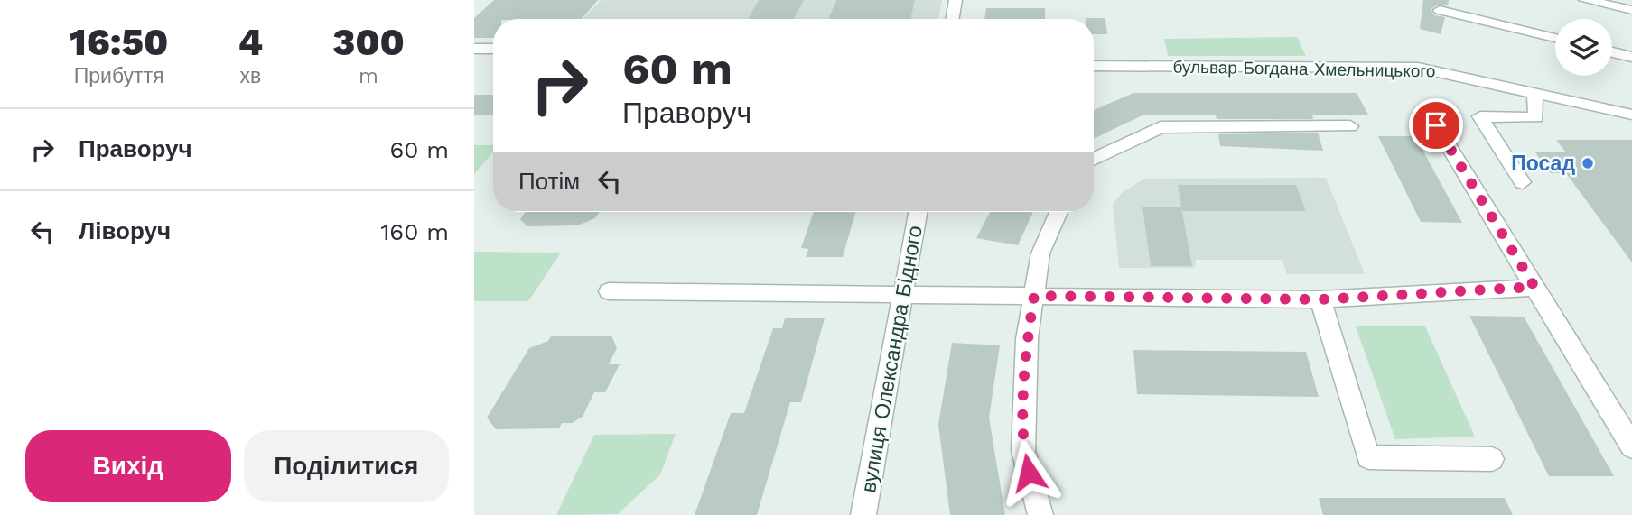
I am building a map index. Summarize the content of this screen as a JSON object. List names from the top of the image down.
{
  "streets": {
    "street": ["бульвар Богдана Хмельницького", "вулиця Олександра Бідного"]
  },
  "places": ["Посад"],
  "page": {
    "eta": [
      "16:50",
      "Прибуття",
      "4",
      "хв",
      "300",
      "m"
    ],
    "turn": ["60 m", "Праворуч"],
    "list": [
      {
        "name": "Праворуч",
        "value": "60 m"
      },
      {
        "name": "Ліворуч",
        "value": "160 m"
      }
    ],
    "then": "Потім",
    "buttons": ["Вихід", "Поділитися"]
  }
}
